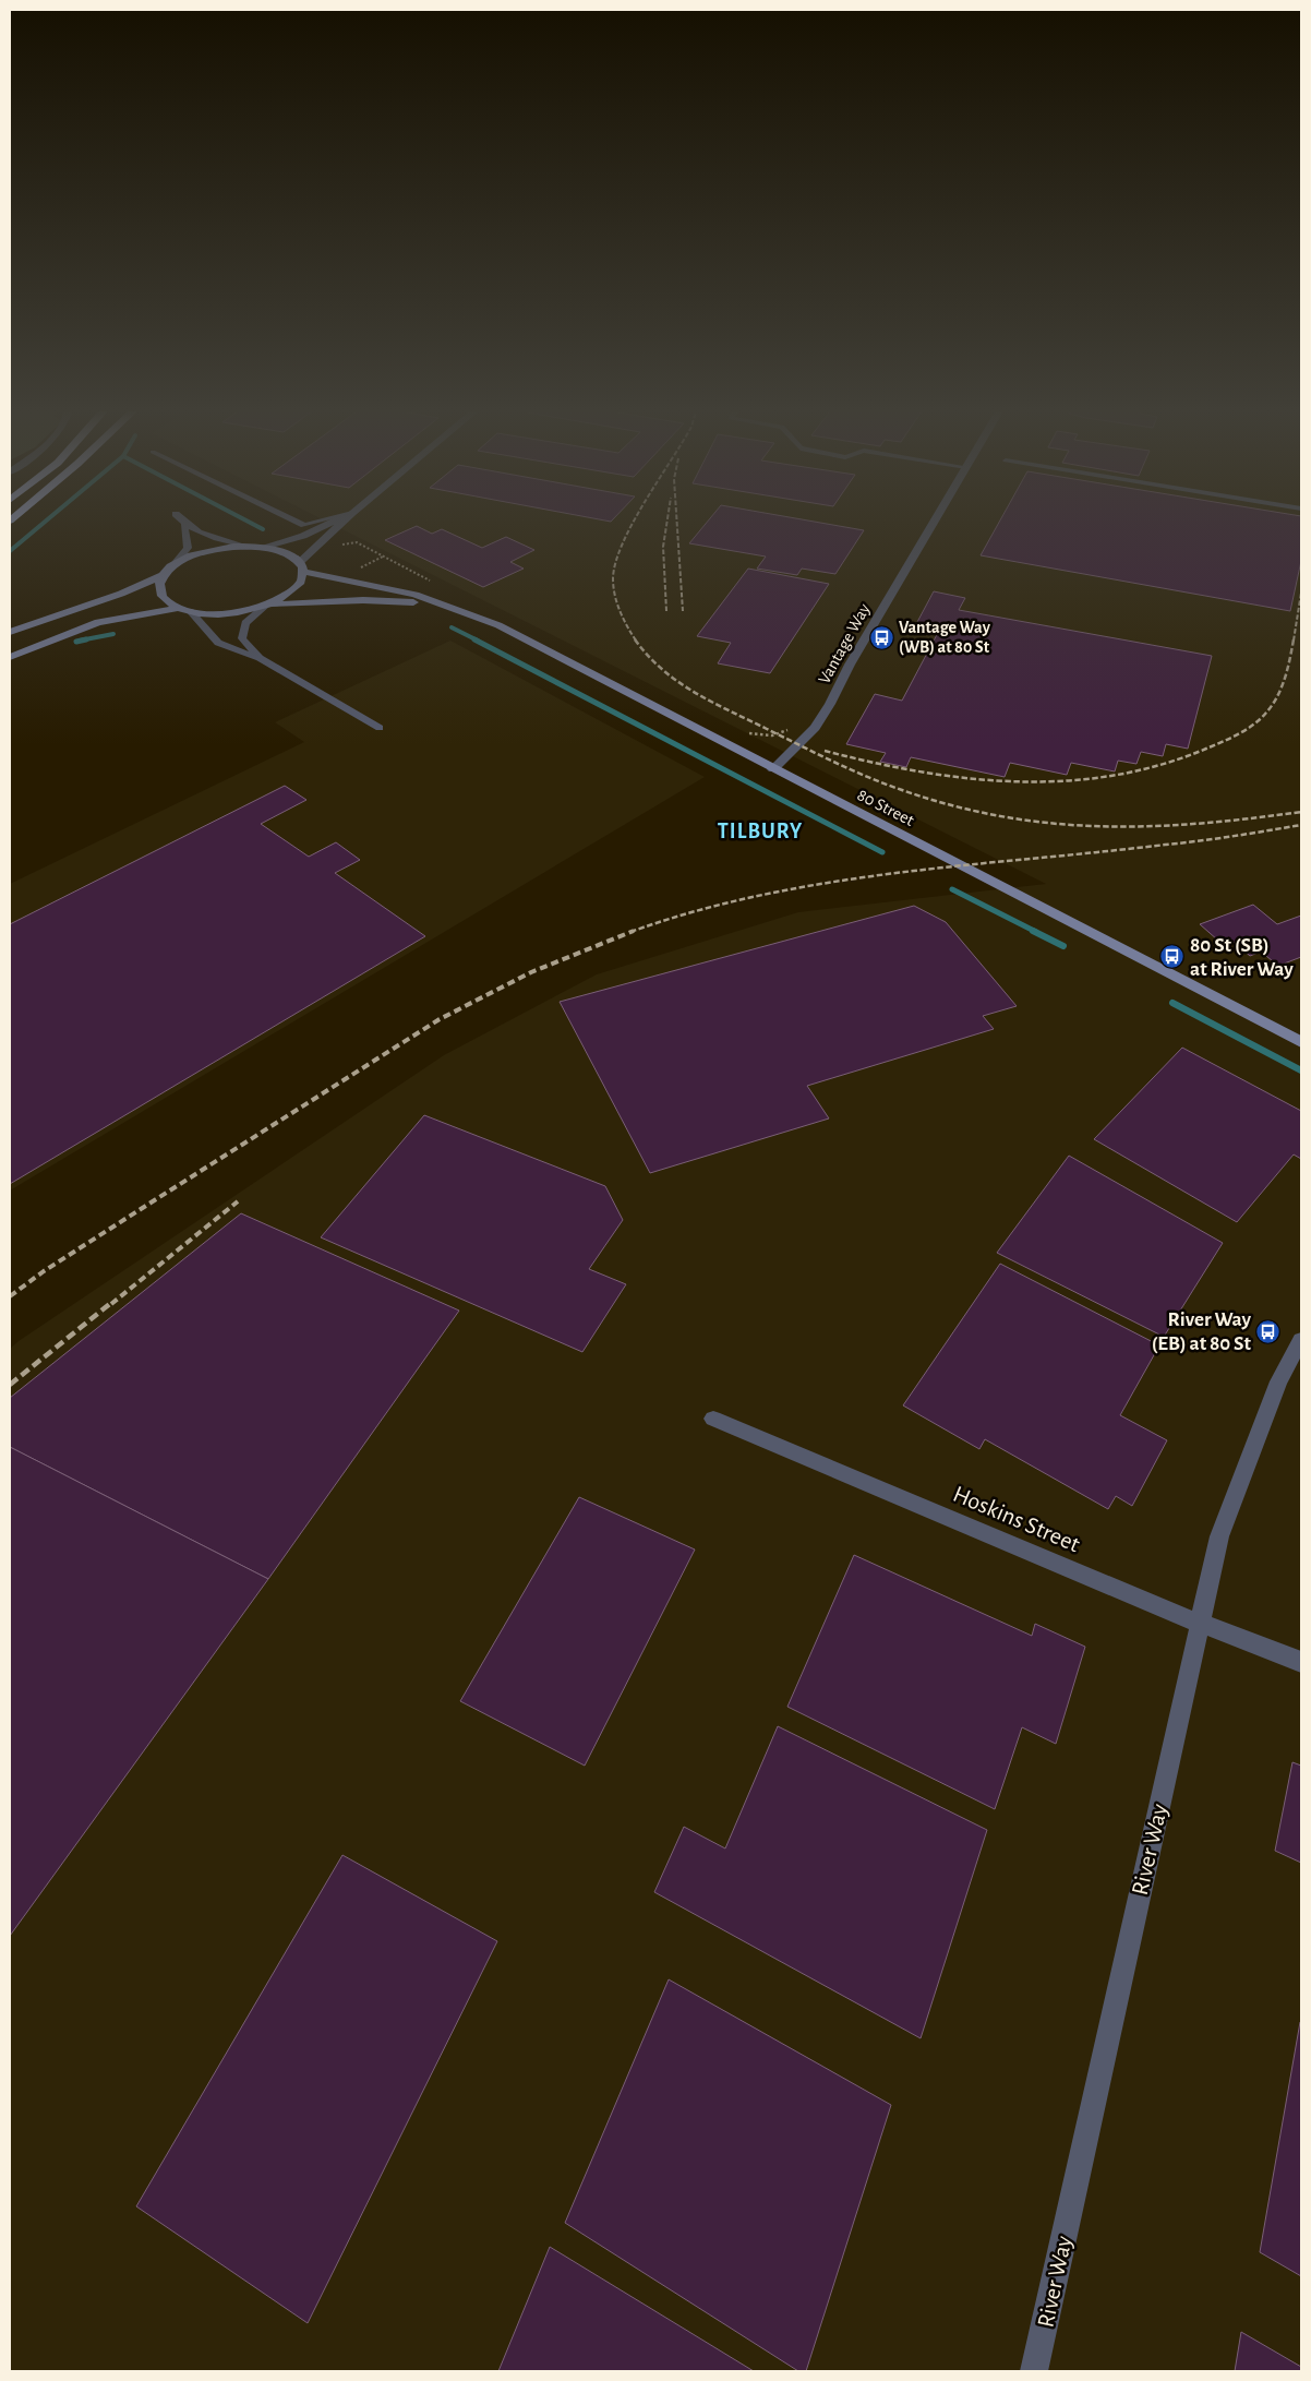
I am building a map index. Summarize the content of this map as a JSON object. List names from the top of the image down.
{
  "streets": {
    "street": [
      "Vantage Way",
      "80 Street",
      "Hoskins Street",
      "River Way"
    ]
  },
  "crossings": [
    ["Vantage Way", "80 Street"],
    ["Hoskins Street", "River Way"]
  ],
  "districts": ["TILBURY"],
  "places": {
    "bus stop": ["Vantage Way (WB) at 80 St", "80 St (SB) at River Way", "River Way (EB) at 80 St"]
  }
}
